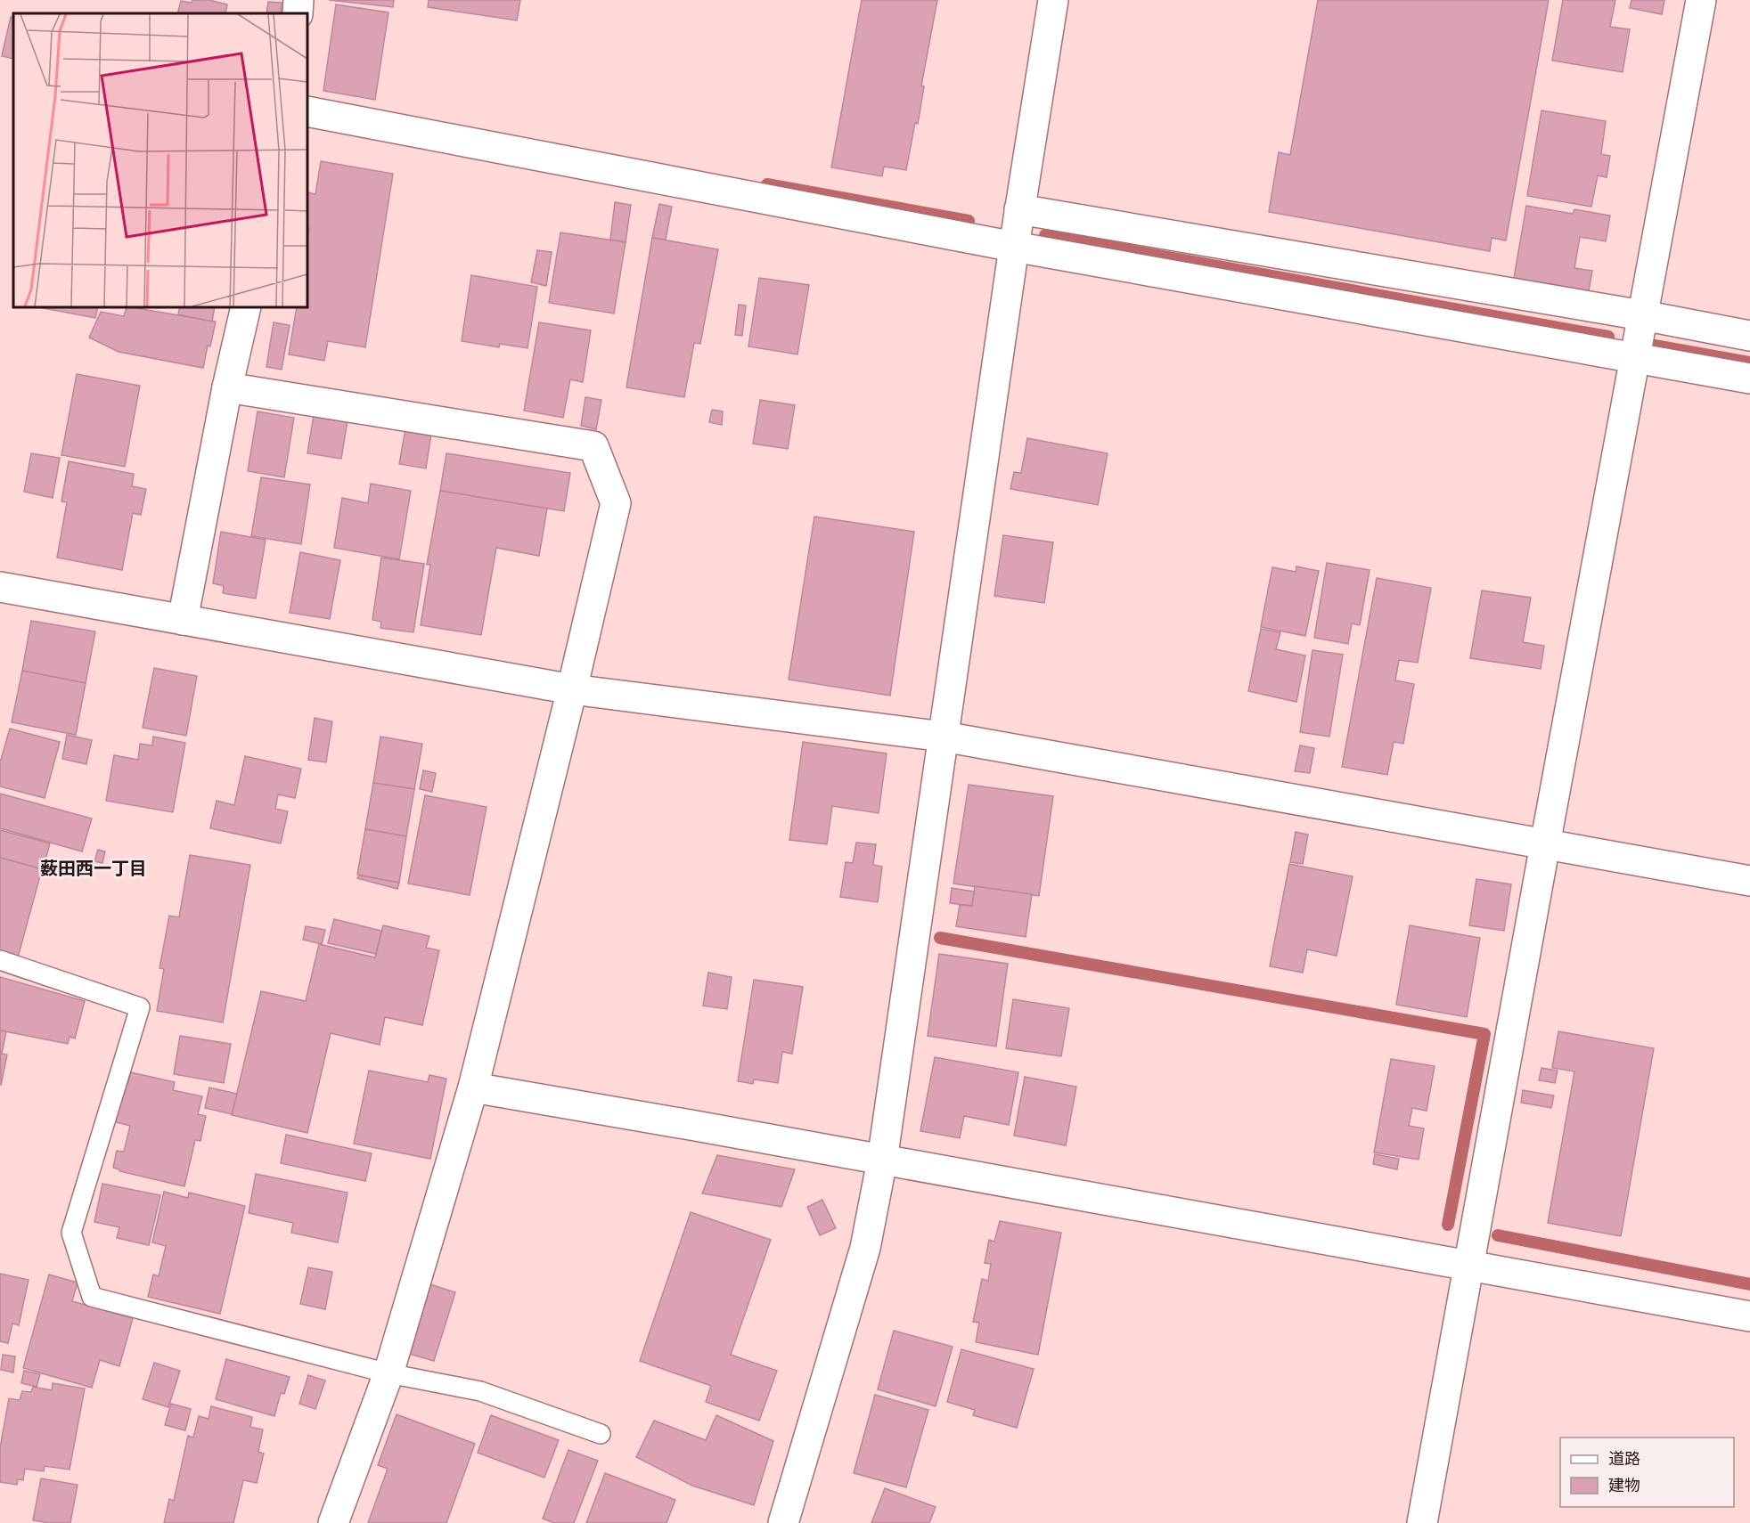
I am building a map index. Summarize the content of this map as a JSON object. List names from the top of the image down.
{
  "districts": ["薮田西一丁目"],
  "legend": ["道路", "建物"]
}
